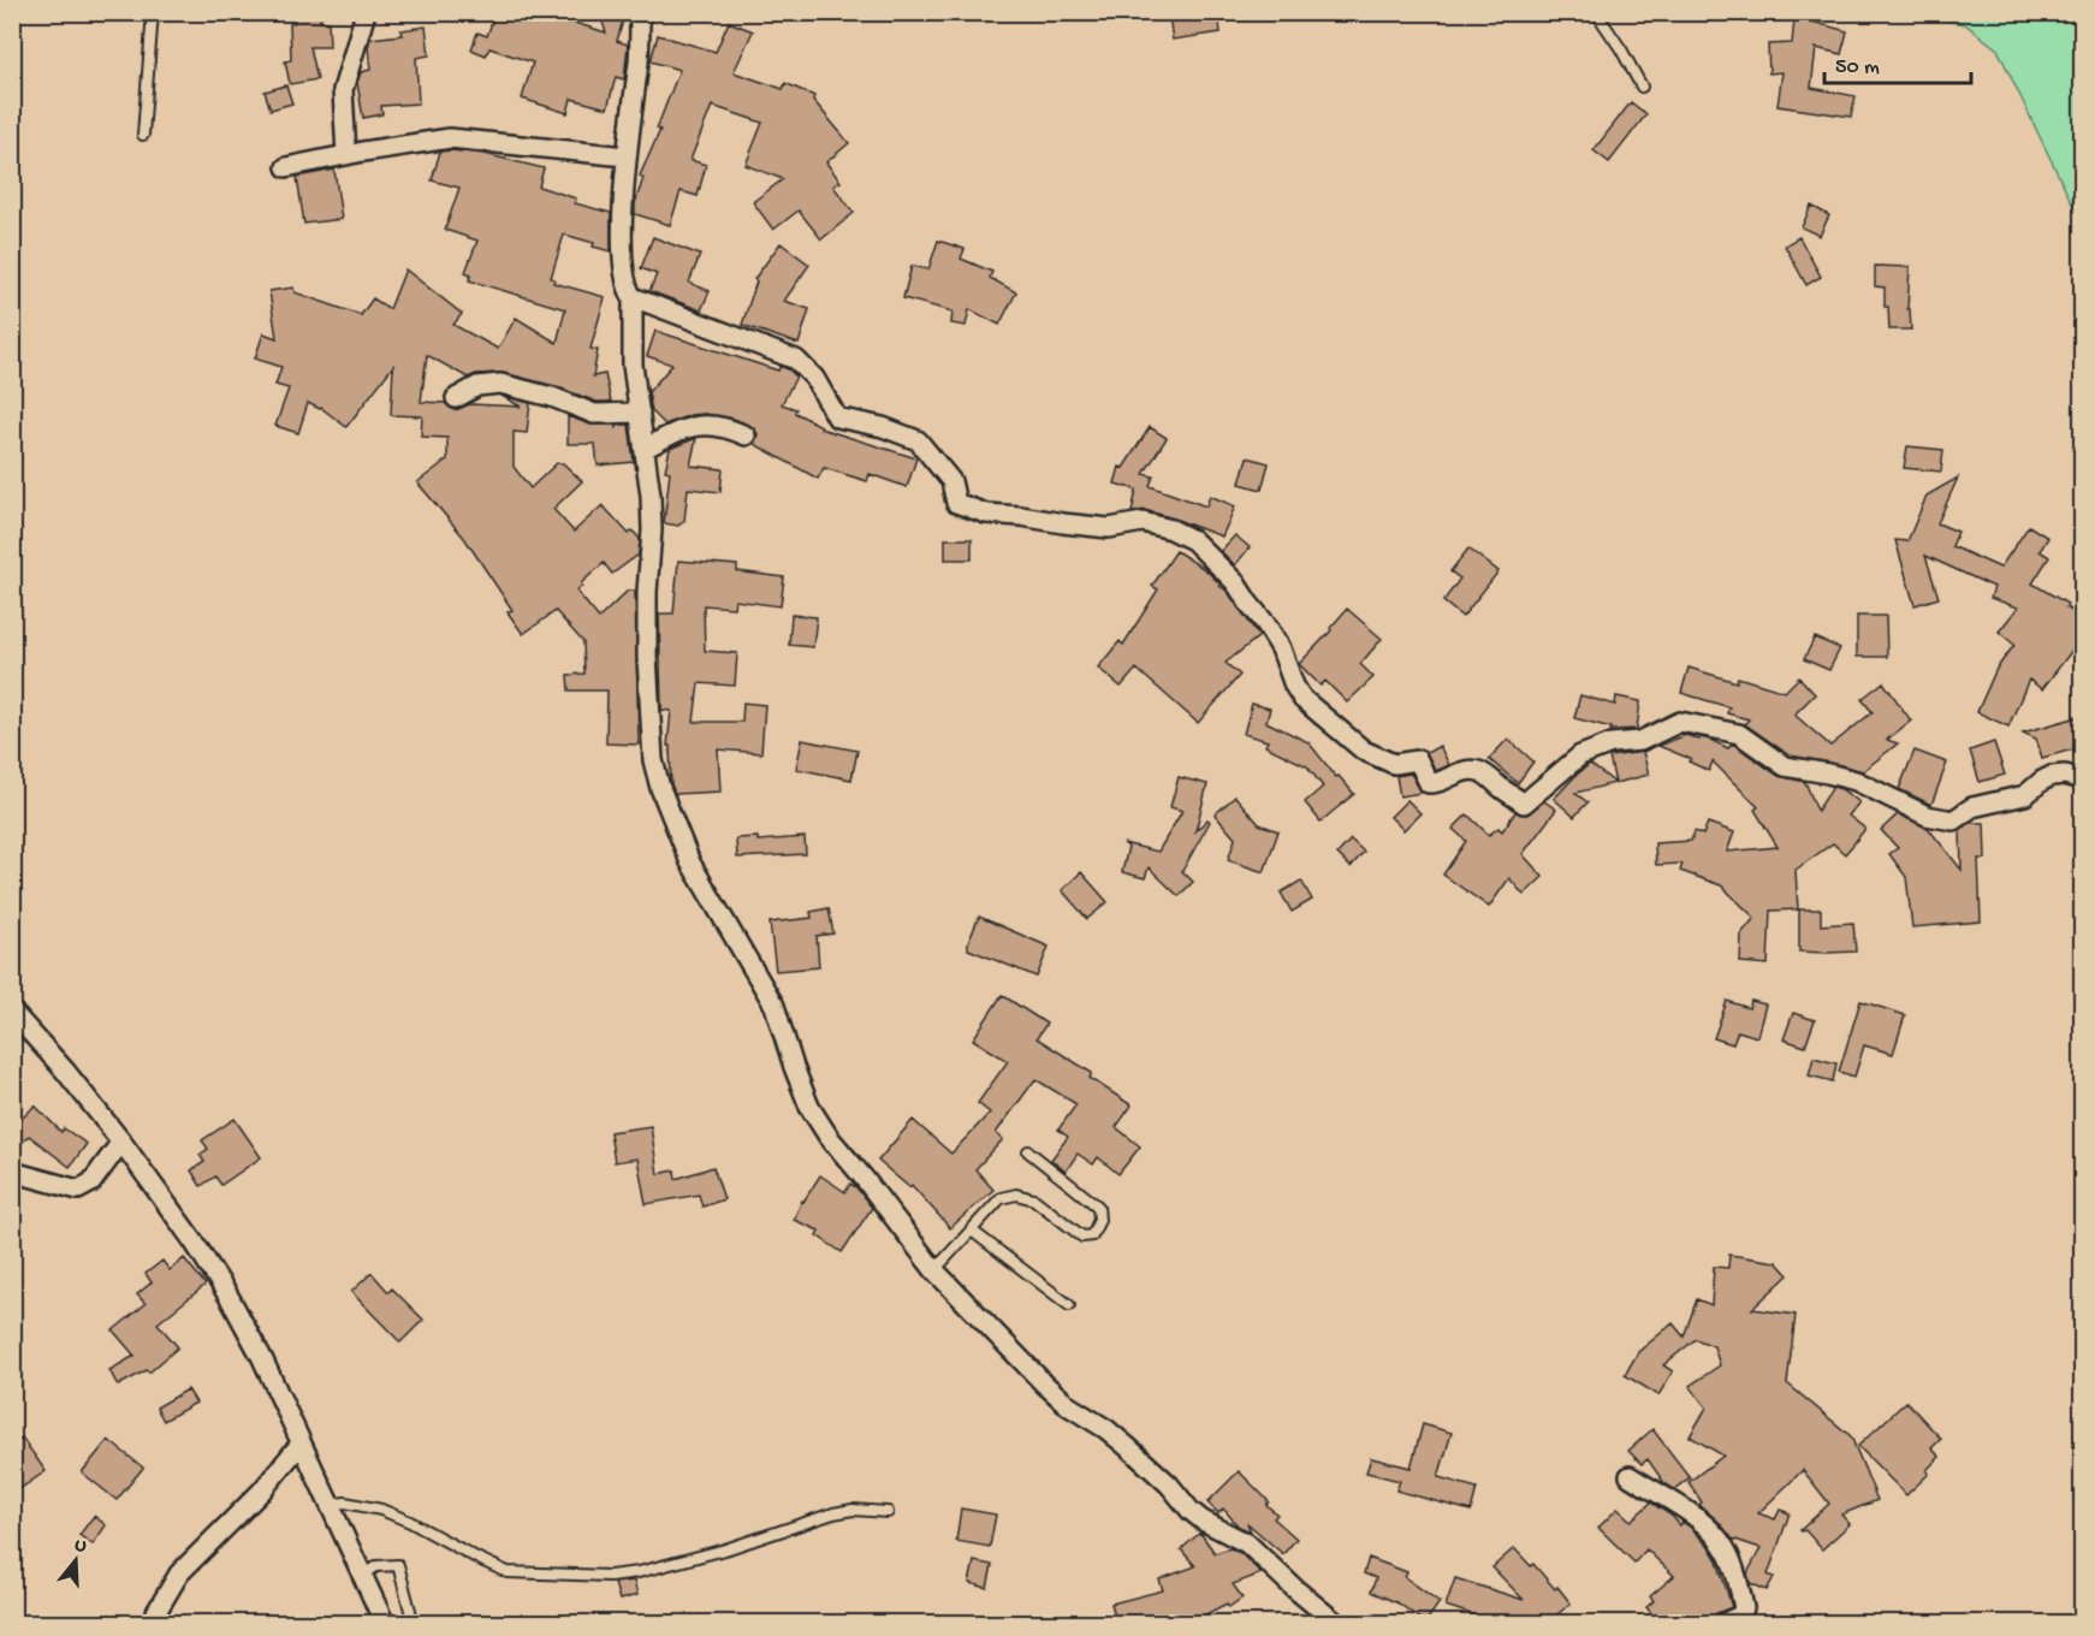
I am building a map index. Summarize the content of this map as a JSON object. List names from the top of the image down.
{
  "scale_bar": "50 m",
  "north": "top"
}
